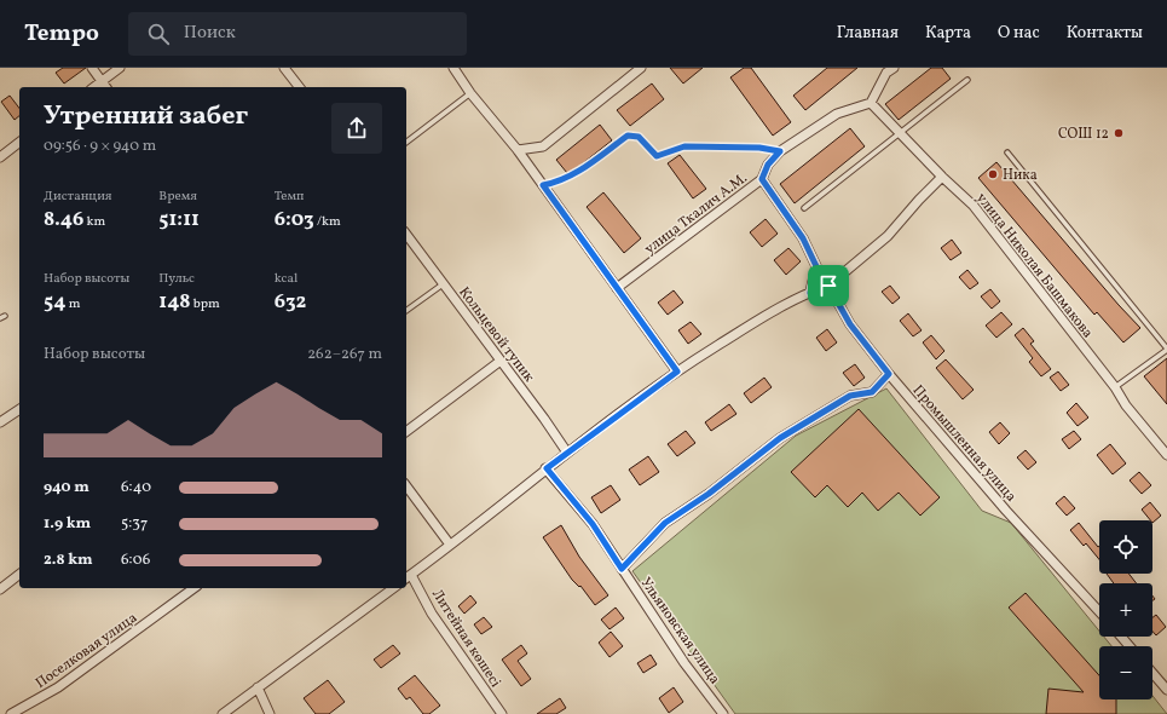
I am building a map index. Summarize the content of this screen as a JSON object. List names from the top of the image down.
{
  "streets": {
    "street": [
      "улица Ткалич А.М.",
      "улица Николая Башмакова",
      "Кольцевой тупик",
      "Промышленная улица",
      "Ульяновская улица",
      "Литейная көшесі",
      "Поселковая улица"
    ]
  },
  "crossings": [
    ["улица Ткалич А.М.", "улица Николая Башмакова"]
  ],
  "places": ["СОШ 12", "Ника"],
  "page": {
    "header": "Tempo",
    "search": "Поиск",
    "nav": [
      "Главная",
      "Карта",
      "О нас",
      "Контакты"
    ],
    "heading": ["Утренний забег", "09:56 · 9 × 940 m"],
    "stats": [
      ["Дистанция", "8.46 km"],
      ["Время", "51:11"],
      ["Темп", "6:03 /km"],
      ["Набор высоты", "54 m"],
      ["Пульс", "148 bpm"],
      ["kcal", "632"]
    ],
    "chart": ["Набор высоты", "262–267 m"],
    "list": [
      {
        "name": "940 m",
        "note": "6:40"
      },
      {
        "name": "1.9 km",
        "note": "5:37"
      },
      {
        "name": "2.8 km",
        "note": "6:06"
      }
    ],
    "map_buttons": ["+", "−"]
  }
}
